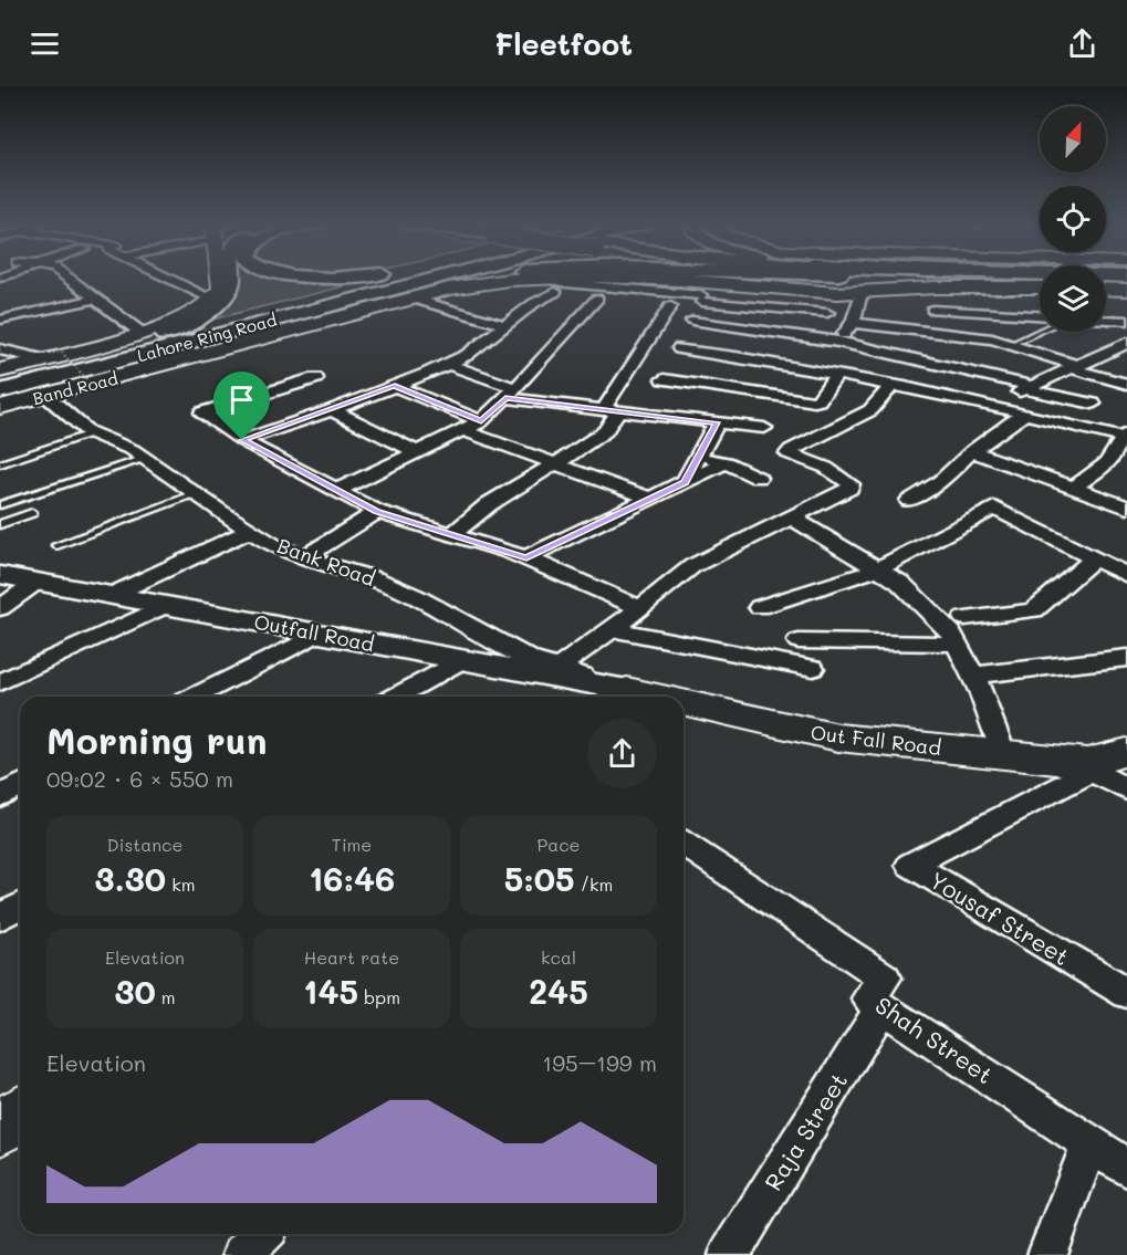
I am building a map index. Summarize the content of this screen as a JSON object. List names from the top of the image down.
{
  "streets": {
    "main road": ["Lahore Ring Road", "Band Road", "Out Fall Road"],
    "street": [
      "Bank Road",
      "Outfall Road",
      "Yousaf Street",
      "Shah Street",
      "Raja Street"
    ]
  },
  "crossings": [
    ["Band Road", "Bank Road"],
    ["Bank Road", "Outfall Road"],
    ["Out Fall Road", "Yousaf Street"],
    ["Shah Street", "Raja Street"]
  ],
  "north": "top right",
  "page": {
    "header": "Fleetfoot",
    "heading": ["Morning run", "09:02 · 6 × 550 m"],
    "stats": [
      ["Distance", "3.30 km"],
      ["Time", "16:46"],
      ["Pace", "5:05 /km"],
      ["Elevation", "30 m"],
      ["Heart rate", "145 bpm"],
      ["kcal", "245"]
    ],
    "chart": ["Elevation", "195–199 m"]
  }
}
